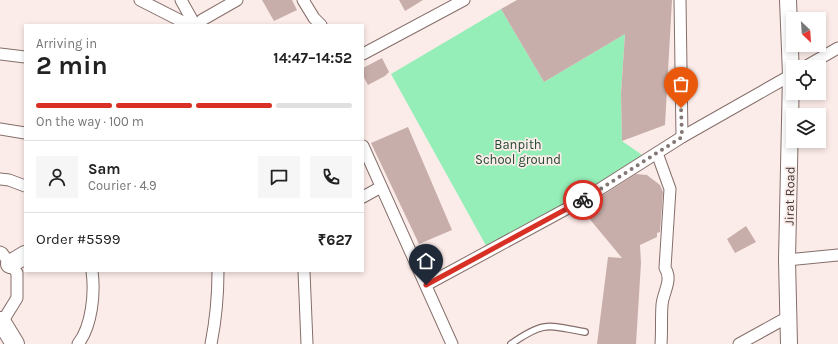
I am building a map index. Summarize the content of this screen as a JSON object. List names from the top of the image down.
{
  "streets": {
    "main road": ["Jirat Road"]
  },
  "parks": ["Banpith School ground"],
  "north": "bottom right",
  "page": {
    "heading": ["2 min", "Arriving in", "14:47–14:52"],
    "panel": [
      "Sam",
      "Courier · 4.9",
      "Order #5599",
      "₹627"
    ],
    "bar": "On the way · 100 m"
  }
}
